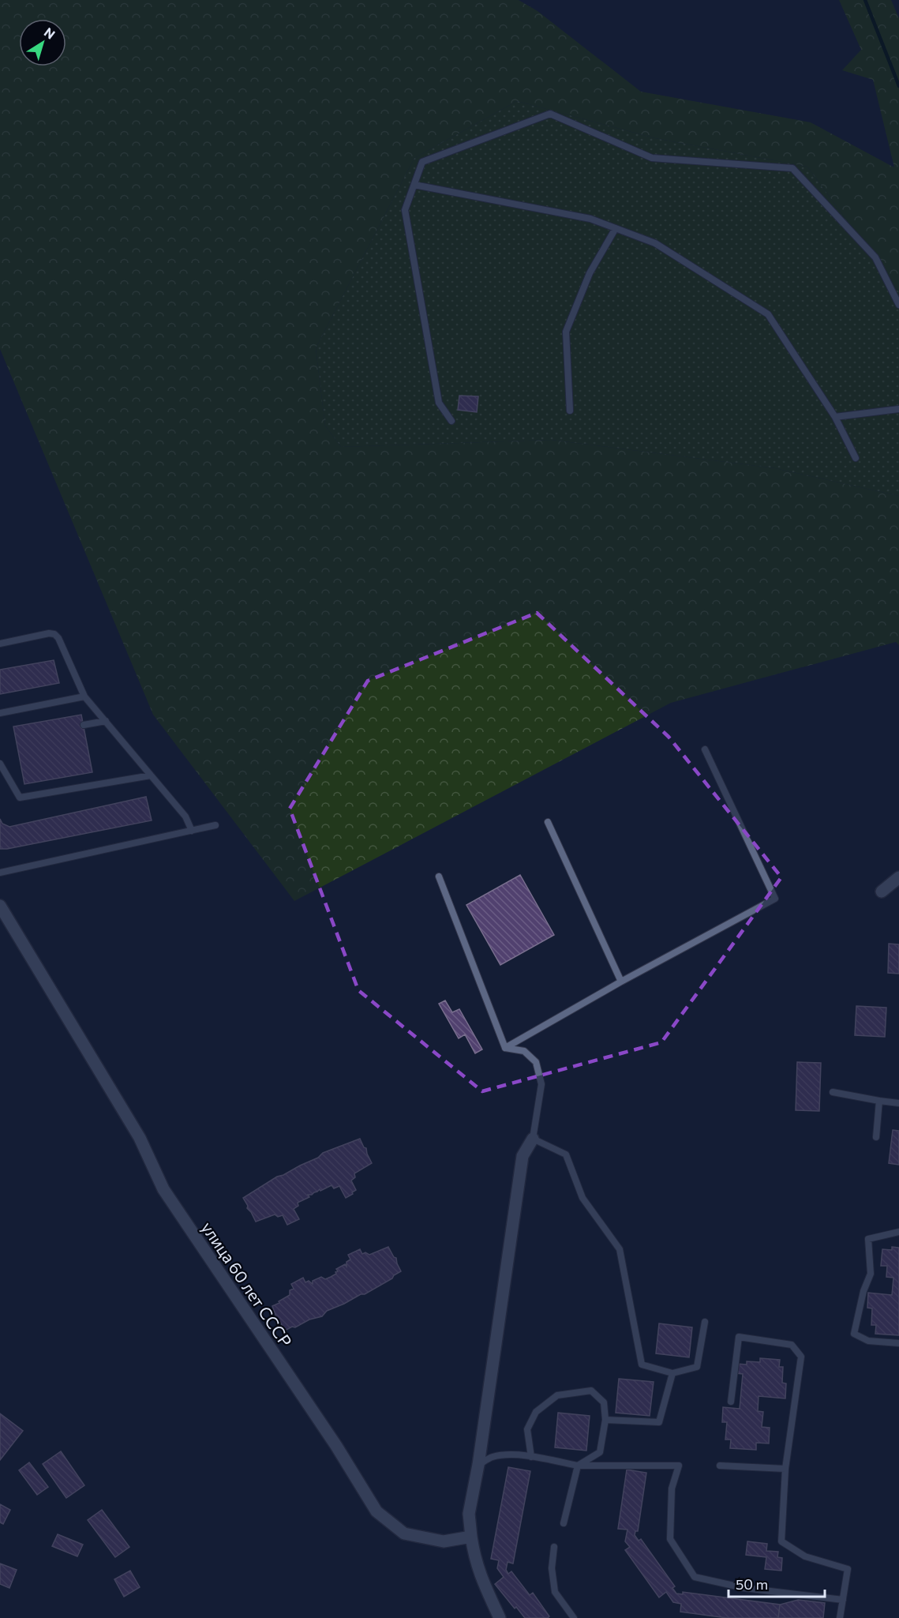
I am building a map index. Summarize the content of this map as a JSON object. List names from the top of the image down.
{
  "streets": {
    "street": ["улица 60 лет СССР"]
  },
  "scale_bar": "50 m",
  "north": "top right"
}
